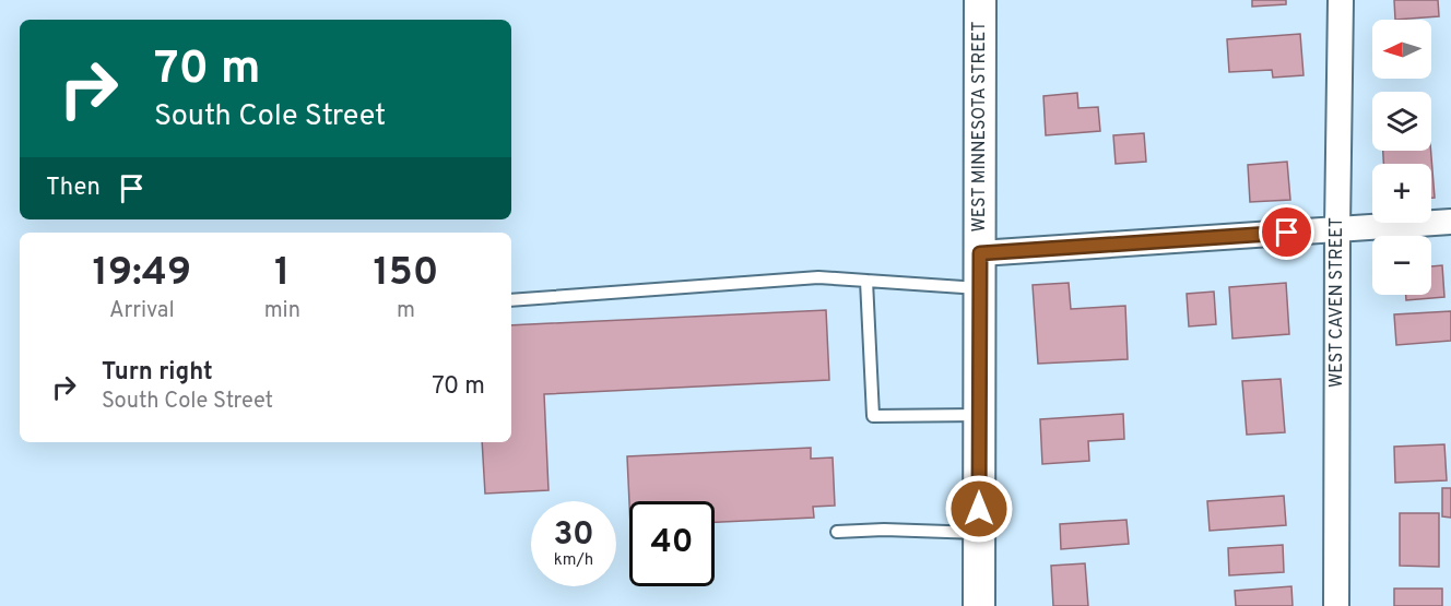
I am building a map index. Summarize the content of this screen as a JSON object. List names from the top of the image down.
{
  "streets": {
    "street": ["WEST MINNESOTA STREET", "WEST CAVEN STREET"]
  },
  "north": "left",
  "page": {
    "map_buttons": ["+", "−"],
    "turn": ["70 m", "South Cole Street"],
    "then": "Then",
    "eta": [
      "19:49",
      "Arrival",
      "1",
      "min",
      "150",
      "m"
    ],
    "list": [
      {
        "name": "Turn right",
        "note": "South Cole Street",
        "value": "70 m"
      }
    ],
    "speed": "30 km/h",
    "limit": "40"
  }
}
